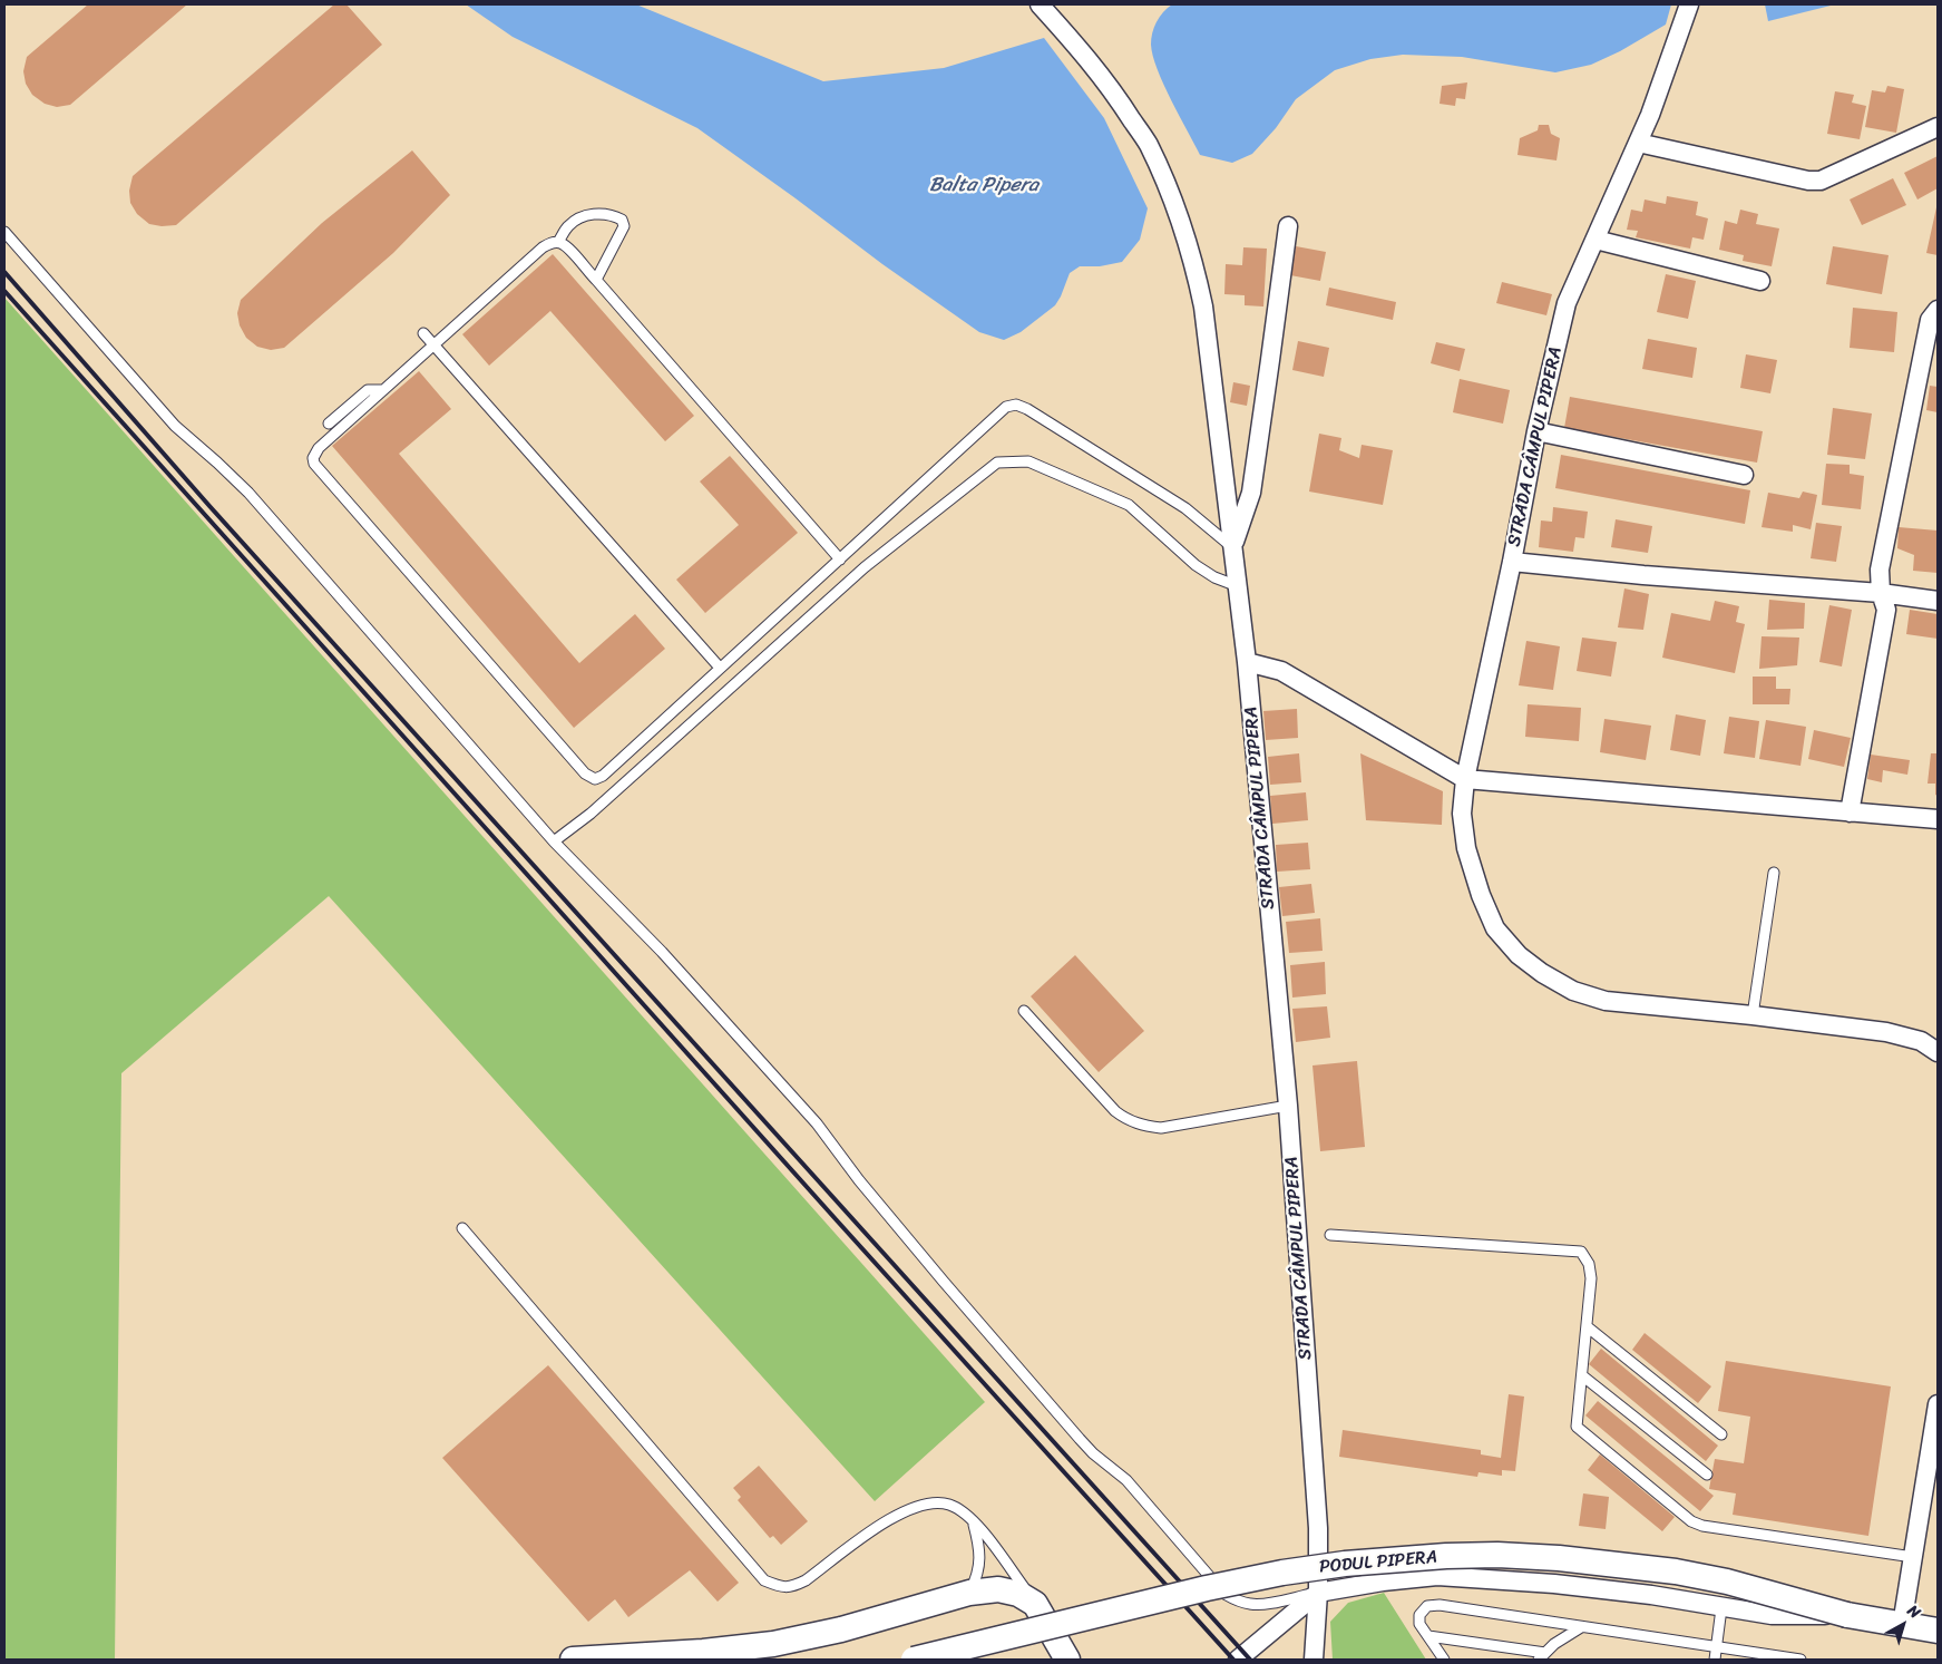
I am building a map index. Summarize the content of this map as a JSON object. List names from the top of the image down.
{
  "streets": {
    "main road": ["PODUL PIPERA"],
    "street": ["STRADA CÂMPUL PIPERA"]
  },
  "water": ["Balta Pipera"],
  "north": "top right"
}
